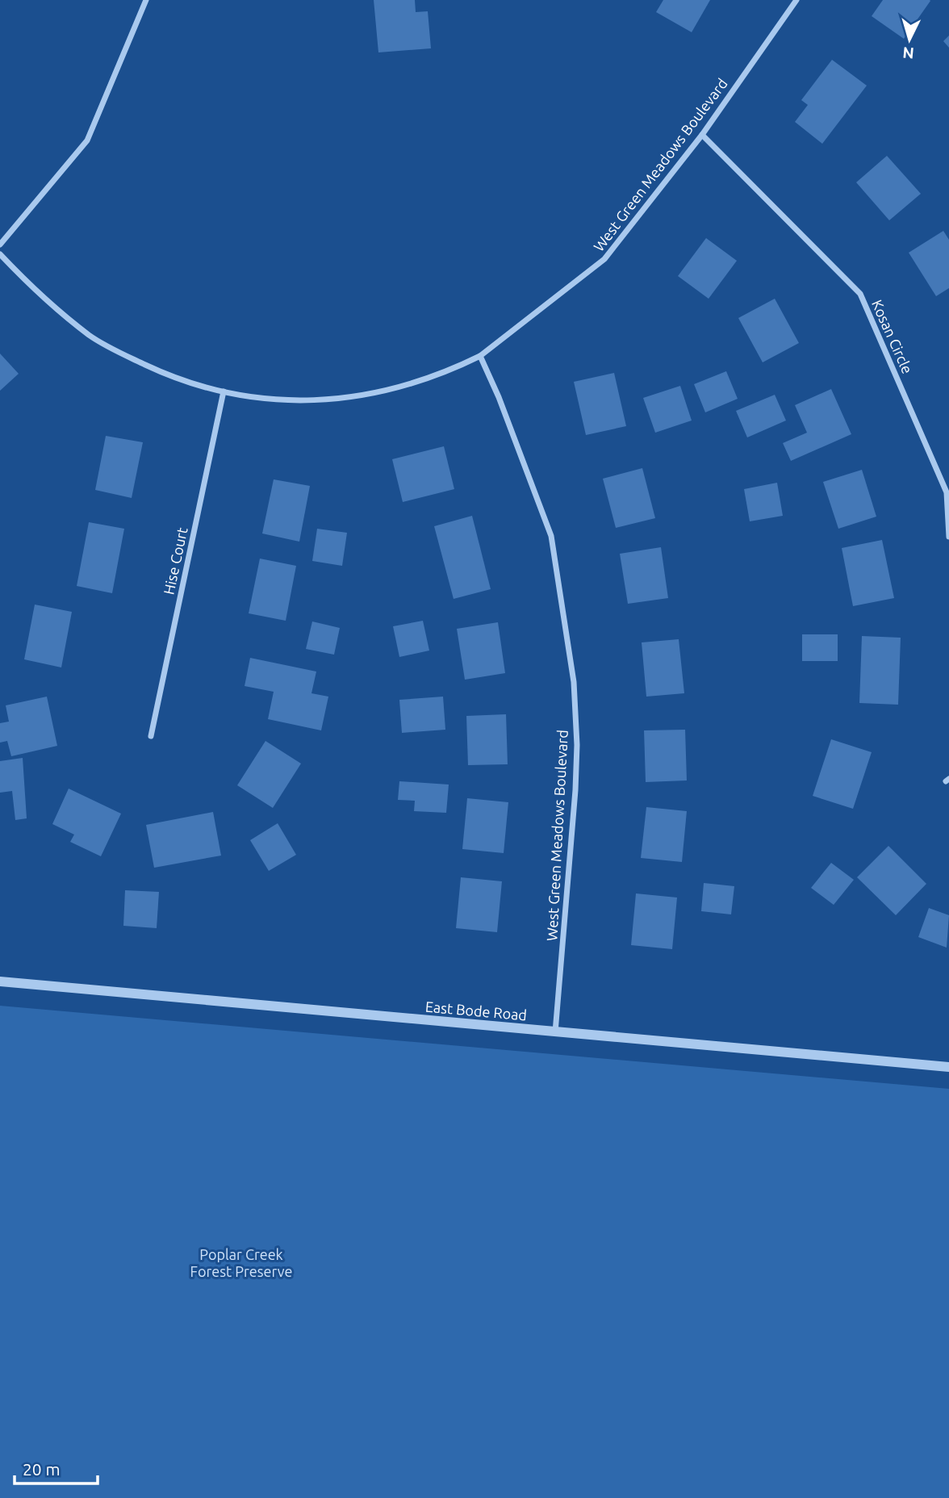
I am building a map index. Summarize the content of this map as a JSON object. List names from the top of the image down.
{
  "streets": {
    "street": [
      "West Green Meadows Boulevard",
      "Kosan Circle",
      "Hise Court",
      "East Bode Road"
    ]
  },
  "crossings": [
    ["West Green Meadows Boulevard", "Kosan Circle"],
    ["West Green Meadows Boulevard", "East Bode Road"]
  ],
  "parks": ["Poplar Creek Forest Preserve"],
  "scale_bar": "20 m",
  "north": "bottom"
}
